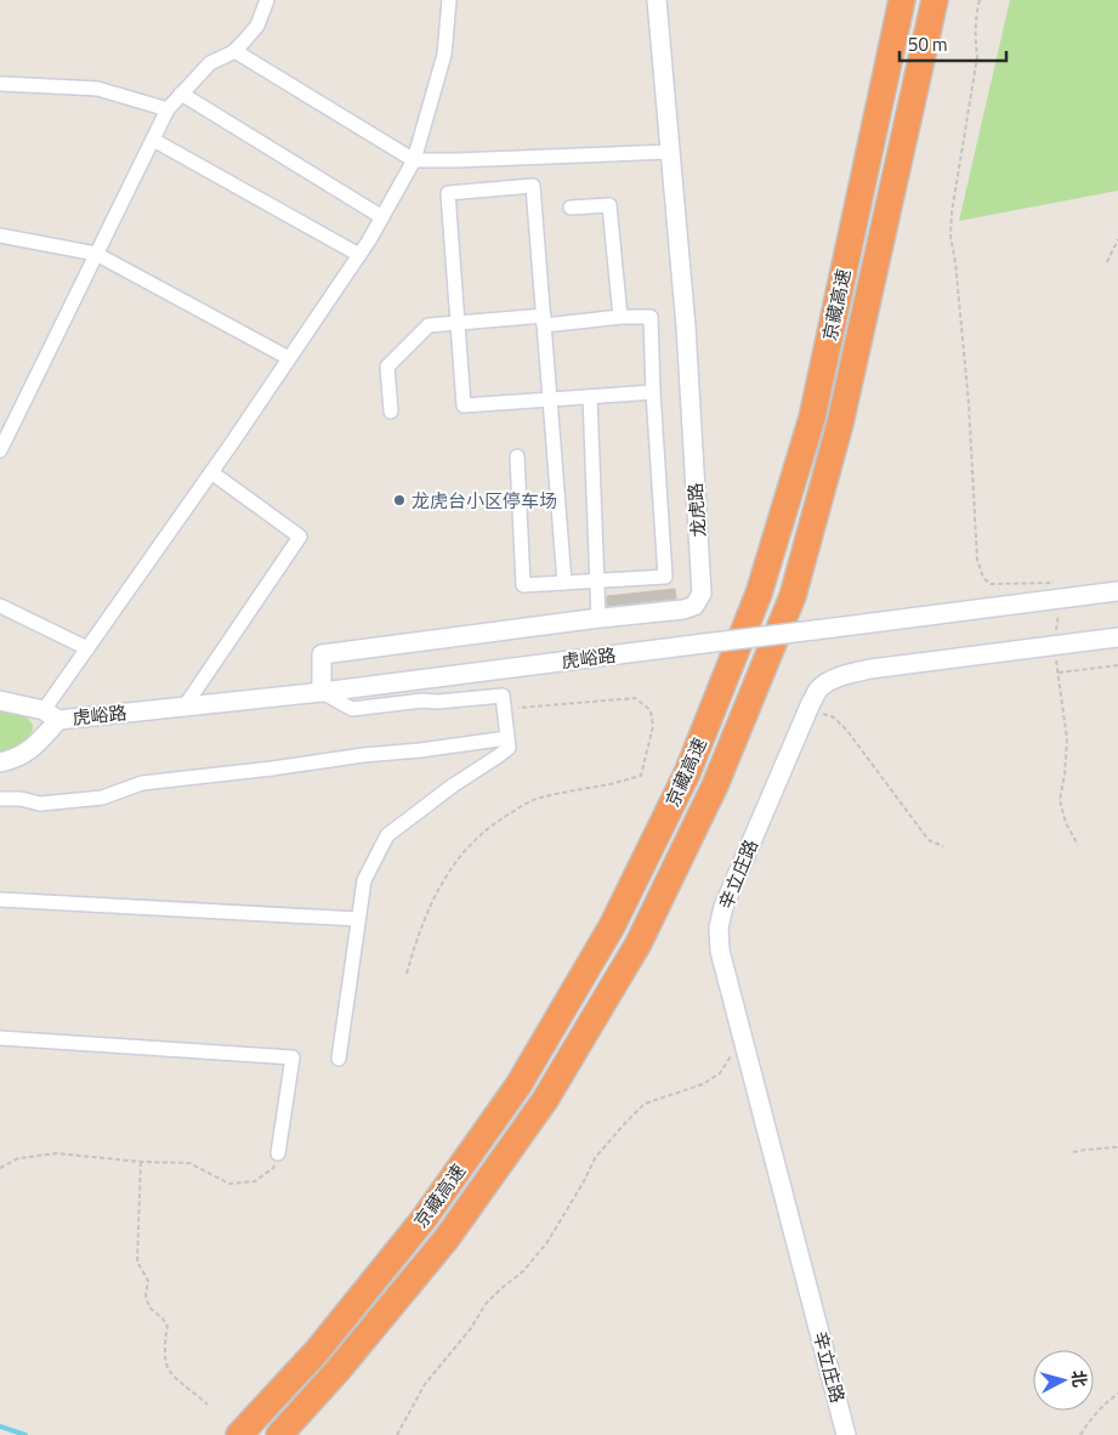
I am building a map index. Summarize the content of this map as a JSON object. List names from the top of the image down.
{
  "streets": {
    "highway": ["京藏高速"],
    "street": ["龙虎路", "虎峪路", "辛立庄路"]
  },
  "crossings": [
    ["龙虎路", "虎峪路"]
  ],
  "places": ["龙虎台小区停车场"],
  "scale_bar": "50 m",
  "north": "right"
}
